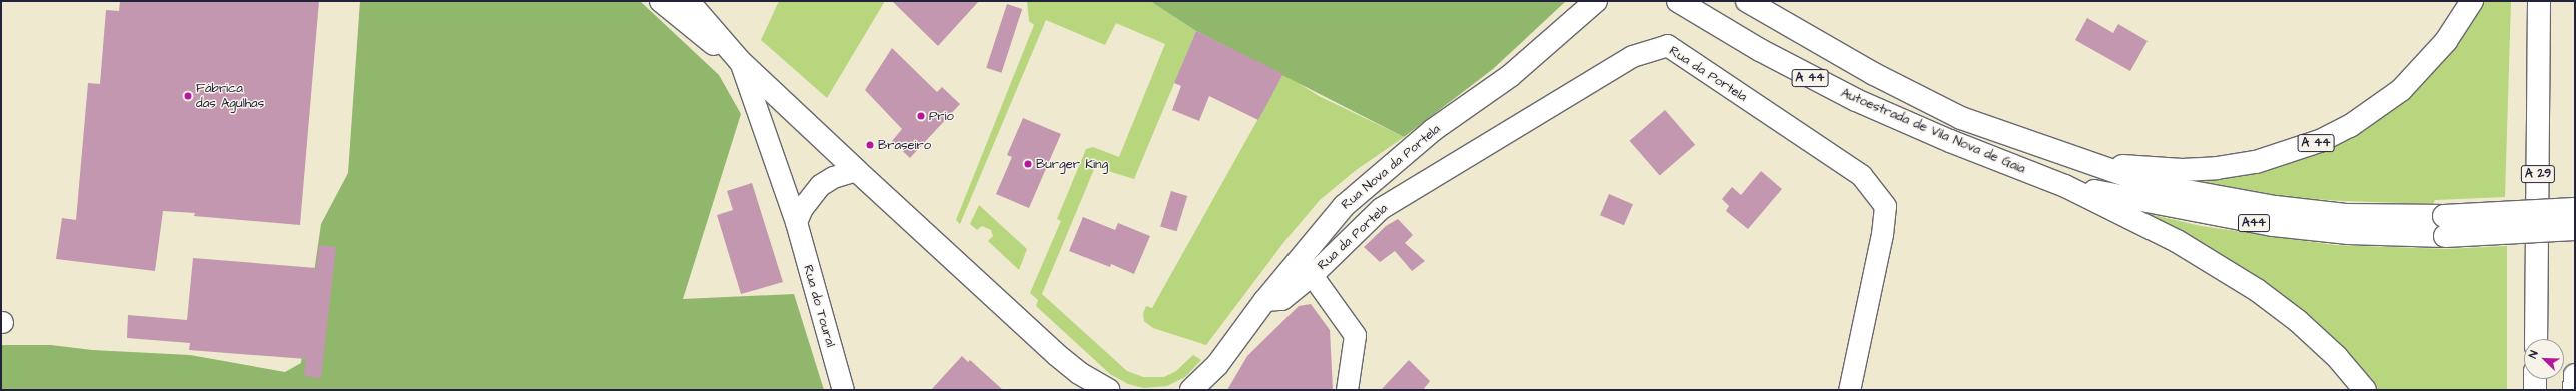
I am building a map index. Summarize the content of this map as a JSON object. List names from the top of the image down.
{
  "streets": {
    "main road": [
      "A 44",
      "Autoestrada de Vila Nova de Gaia",
      "Rua Nova da Portela",
      "A 29",
      "A44"
    ],
    "street": ["Rua da Portela", "Rua do Toural"]
  },
  "crossings": [
    ["Rua da Portela", "Rua Nova da Portela"],
    ["A 44", "Autoestrada de Vila Nova de Gaia"],
    ["A 44", "A44"],
    ["Autoestrada de Vila Nova de Gaia", "A44"]
  ],
  "places": [
    "Fábrica das Agulhas",
    "Prio",
    "Braseiro",
    "Burger King"
  ],
  "north": "top left"
}
